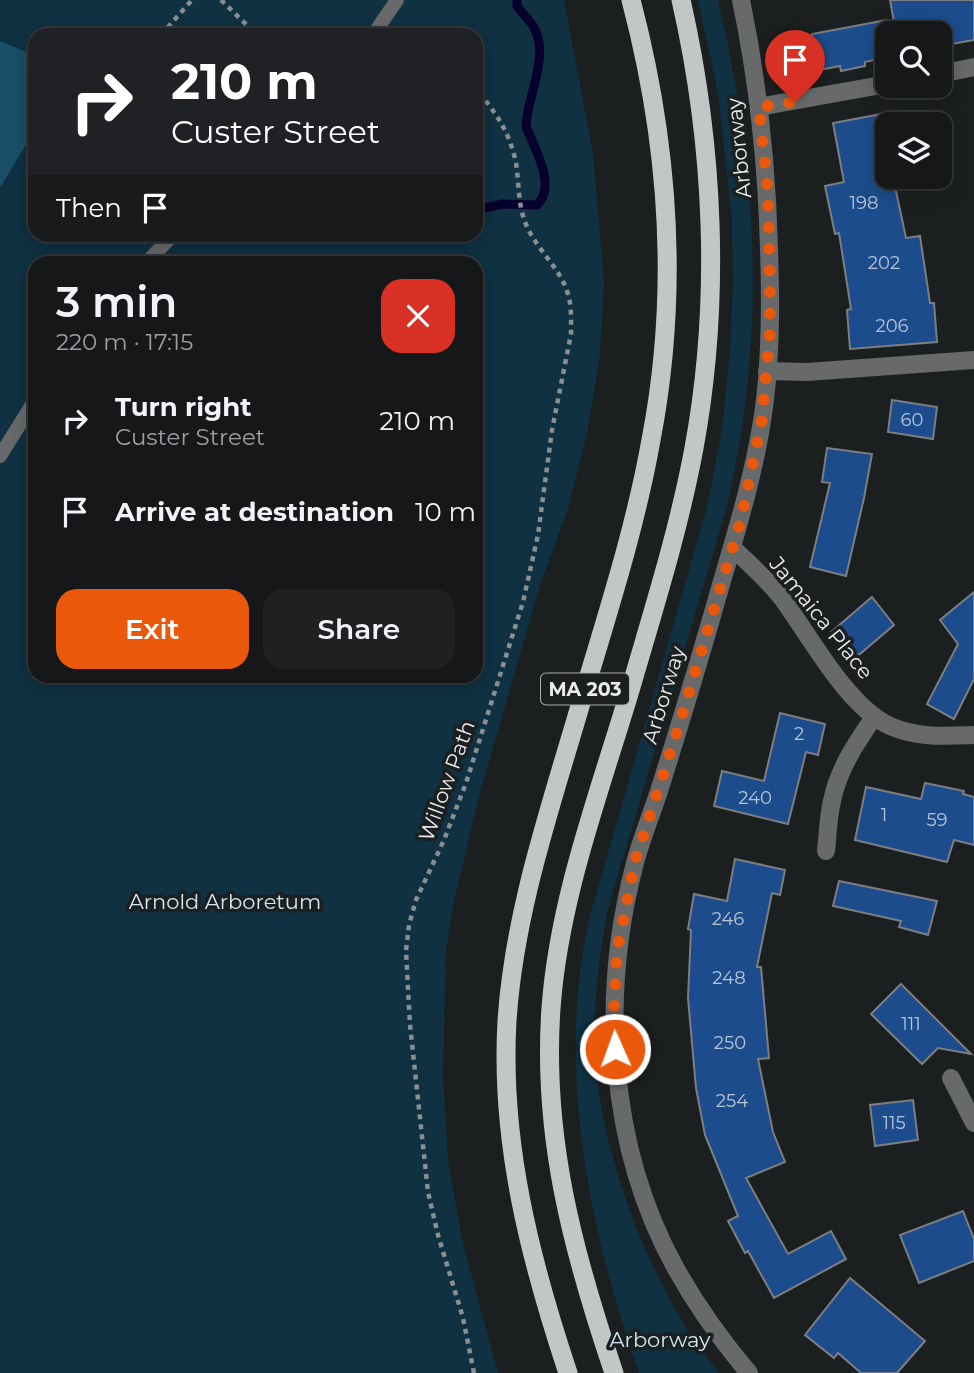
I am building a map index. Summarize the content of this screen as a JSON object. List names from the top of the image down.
{
  "streets": {
    "highway": ["Arborway", "MA 203"],
    "street": ["Jamaica Place"],
    "path": ["Willow Path"]
  },
  "crossings": [
    ["Arborway", "Jamaica Place"]
  ],
  "parks": ["Arnold Arboretum", "Arborway"],
  "house_numbers": [
    "198",
    "202",
    "206",
    "60",
    "2",
    "240",
    "1",
    "59",
    "246",
    "248",
    "111",
    "250",
    "254",
    "115"
  ],
  "page": {
    "turn": ["210 m", "Custer Street"],
    "then": "Then",
    "heading": ["3 min", "220 m · 17:15"],
    "list": [
      {
        "name": "Turn right",
        "note": "Custer Street",
        "value": "210 m"
      },
      {
        "name": "Arrive at destination",
        "value": "10 m"
      }
    ],
    "buttons": ["Exit", "Share"]
  }
}
